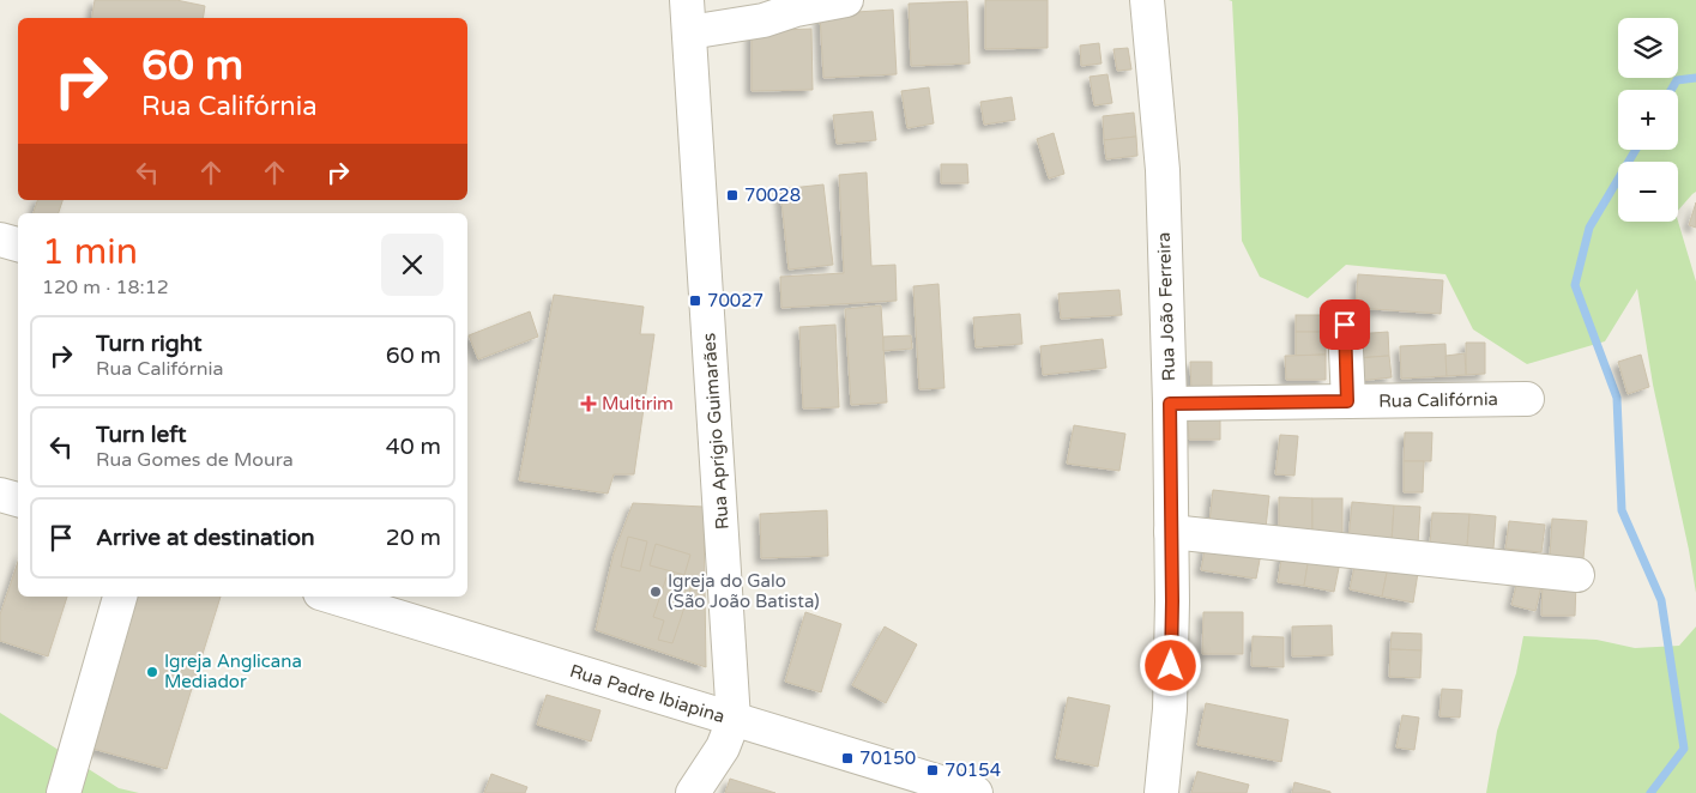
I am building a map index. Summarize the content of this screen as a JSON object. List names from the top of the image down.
{
  "streets": {
    "street": [
      "Rua João Ferreira",
      "Rua Califórnia",
      "Rua Aprígio Guimarães",
      "Rua Padre Ibiapina"
    ]
  },
  "crossings": [
    ["Rua João Ferreira", "Rua Califórnia"],
    ["Rua Aprígio Guimarães", "Rua Padre Ibiapina"]
  ],
  "places": {
    "transit": [
      "70028",
      "70027",
      "70150",
      "70154"
    ],
    "health": ["Multirim"],
    "other": ["Igreja do Galo (São João Batista)", "Igreja Anglicana Mediador"]
  },
  "page": {
    "map_buttons": ["+", "−"],
    "turn": ["60 m", "Rua Califórnia"],
    "heading": ["1 min", "120 m · 18:12"],
    "list": [
      {
        "name": "Turn right",
        "note": "Rua Califórnia",
        "value": "60 m"
      },
      {
        "name": "Turn left",
        "note": "Rua Gomes de Moura",
        "value": "40 m"
      },
      {
        "name": "Arrive at destination",
        "value": "20 m"
      }
    ]
  }
}
